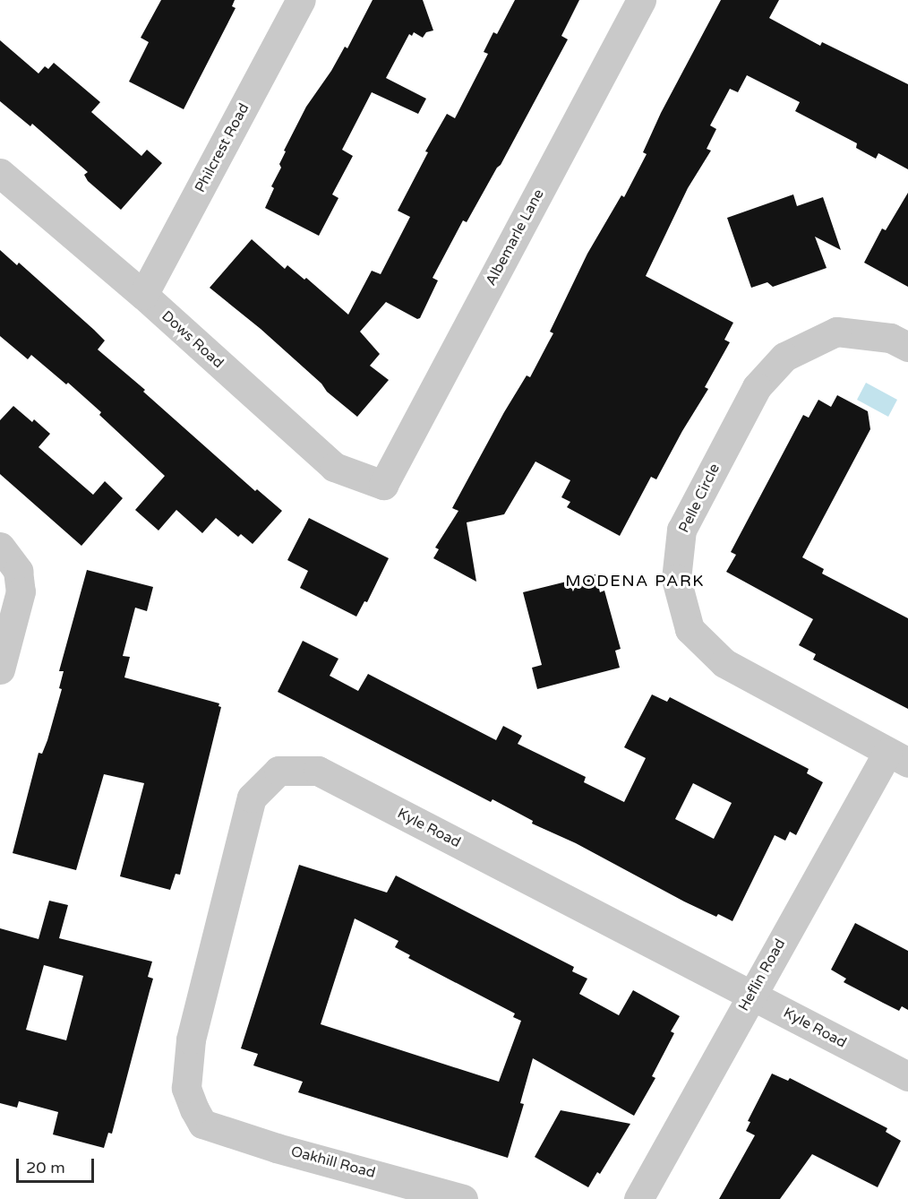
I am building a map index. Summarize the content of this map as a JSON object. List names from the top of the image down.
{
  "streets": {
    "street": [
      "Philcrest Road",
      "Albemarle Lane",
      "Dows Road",
      "Pelle Circle",
      "Kyle Road",
      "Heflin Road",
      "Oakhill Road"
    ]
  },
  "crossings": [
    ["Philcrest Road", "Dows Road"],
    ["Albemarle Lane", "Dows Road"],
    ["Pelle Circle", "Heflin Road"],
    ["Kyle Road", "Heflin Road"],
    ["Kyle Road", "Oakhill Road"]
  ],
  "districts": ["MODENA PARK"],
  "scale_bar": "20 m"
}
